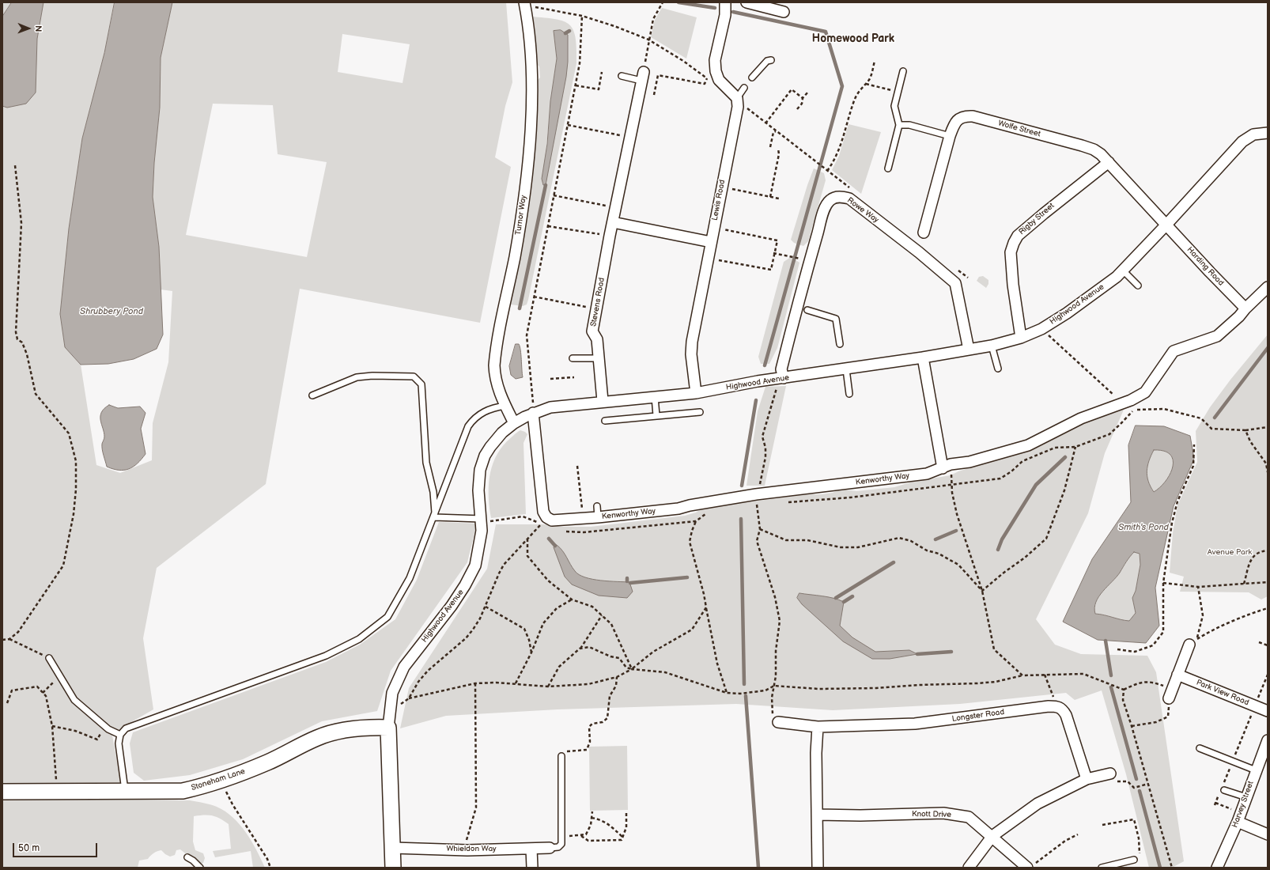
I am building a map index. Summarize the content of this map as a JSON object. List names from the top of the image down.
{
  "streets": {
    "street": [
      "Wolfe Street",
      "Lewis Road",
      "Rowe Way",
      "Turnor Way",
      "Rigby Street",
      "Harding Road",
      "Stevens Road",
      "Highwood Avenue",
      "Kenworthy Way",
      "Park View Road",
      "Longster Road",
      "Stoneham Lane",
      "Harvey Street",
      "Knott Drive",
      "Whieldon Way"
    ]
  },
  "crossings": [
    ["Wolfe Street", "Rigby Street"],
    ["Wolfe Street", "Harding Road"],
    ["Wolfe Street", "Highwood Avenue"],
    ["Lewis Road", "Highwood Avenue"],
    ["Rowe Way", "Highwood Avenue"],
    ["Turnor Way", "Highwood Avenue"],
    ["Rigby Street", "Highwood Avenue"],
    ["Harding Road", "Highwood Avenue"],
    ["Harding Road", "Kenworthy Way"],
    ["Stevens Road", "Highwood Avenue"],
    ["Highwood Avenue", "Kenworthy Way"],
    ["Highwood Avenue", "Stoneham Lane"]
  ],
  "districts": ["Homewood Park"],
  "water": ["Shrubbery Pond", "Smith's Pond"],
  "parks": ["Avenue Park"],
  "scale_bar": "50 m",
  "north": "right"
}
